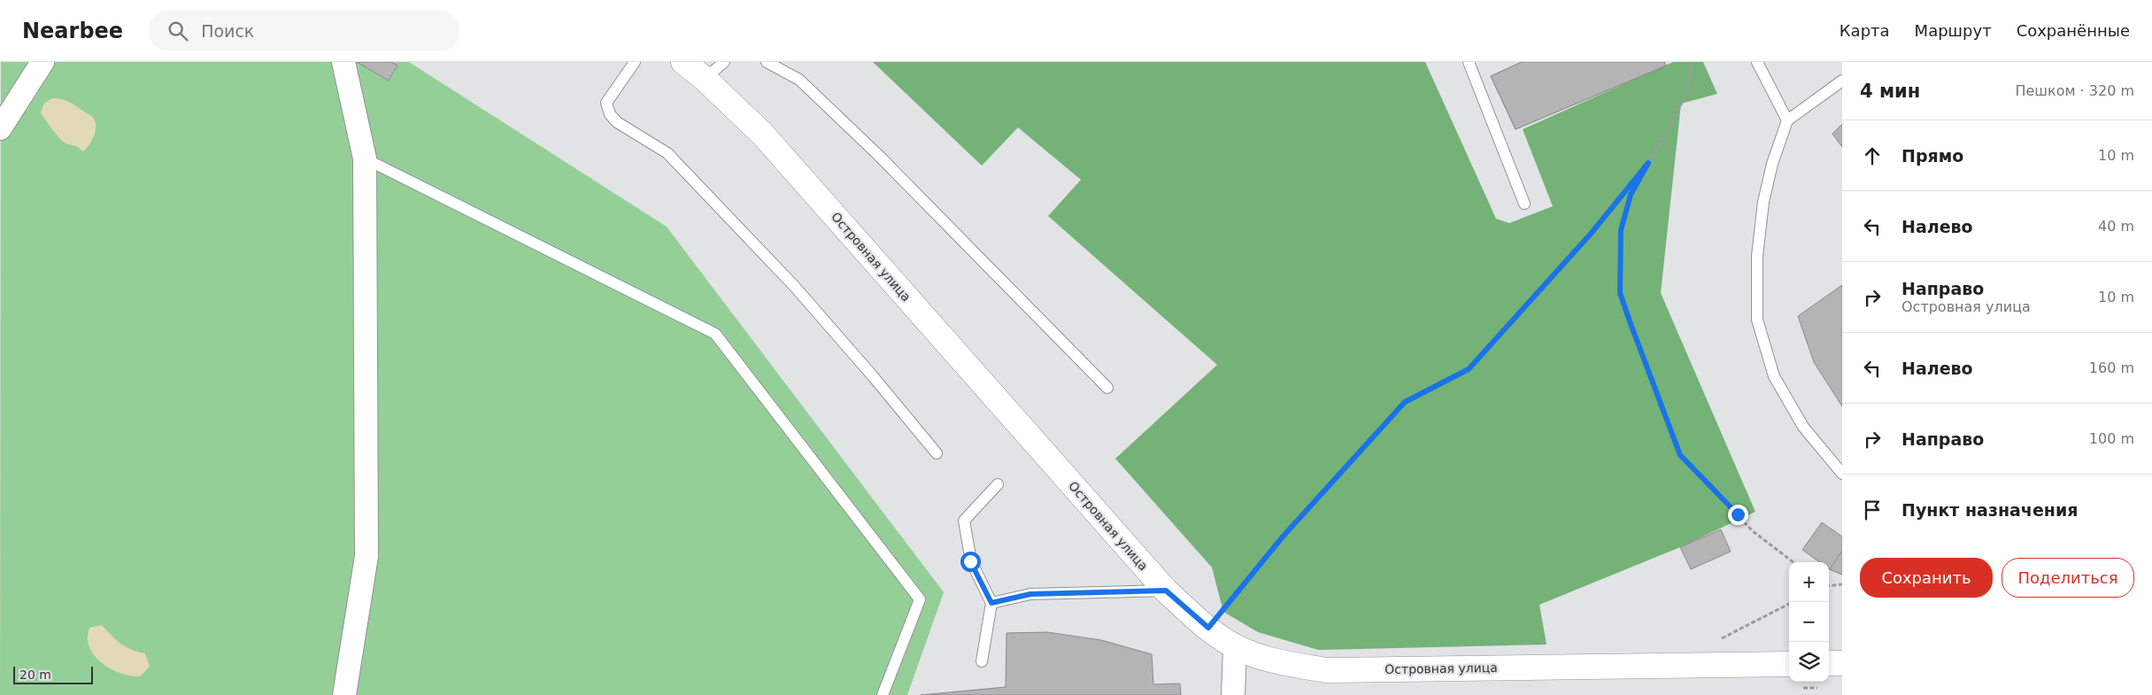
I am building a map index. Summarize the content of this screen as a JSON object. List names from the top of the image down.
{
  "streets": {
    "street": ["Островная улица"]
  },
  "scale_bar": "20 m",
  "page": {
    "header": "Nearbee",
    "search": "Поиск",
    "nav": ["Карта", "Маршрут", "Сохранённые"],
    "heading": ["4 мин", "Пешком · 320 m"],
    "list": [
      ["Прямо", "10 m"],
      ["Налево", "40 m"],
      ["Направо", "Островная улица", "10 m"],
      ["Налево", "160 m"],
      ["Направо", "100 m"],
      "Пункт назначения"
    ],
    "buttons": ["Сохранить", "Поделиться"],
    "map_buttons": ["+", "−"],
    "scale": "20 m"
  }
}
